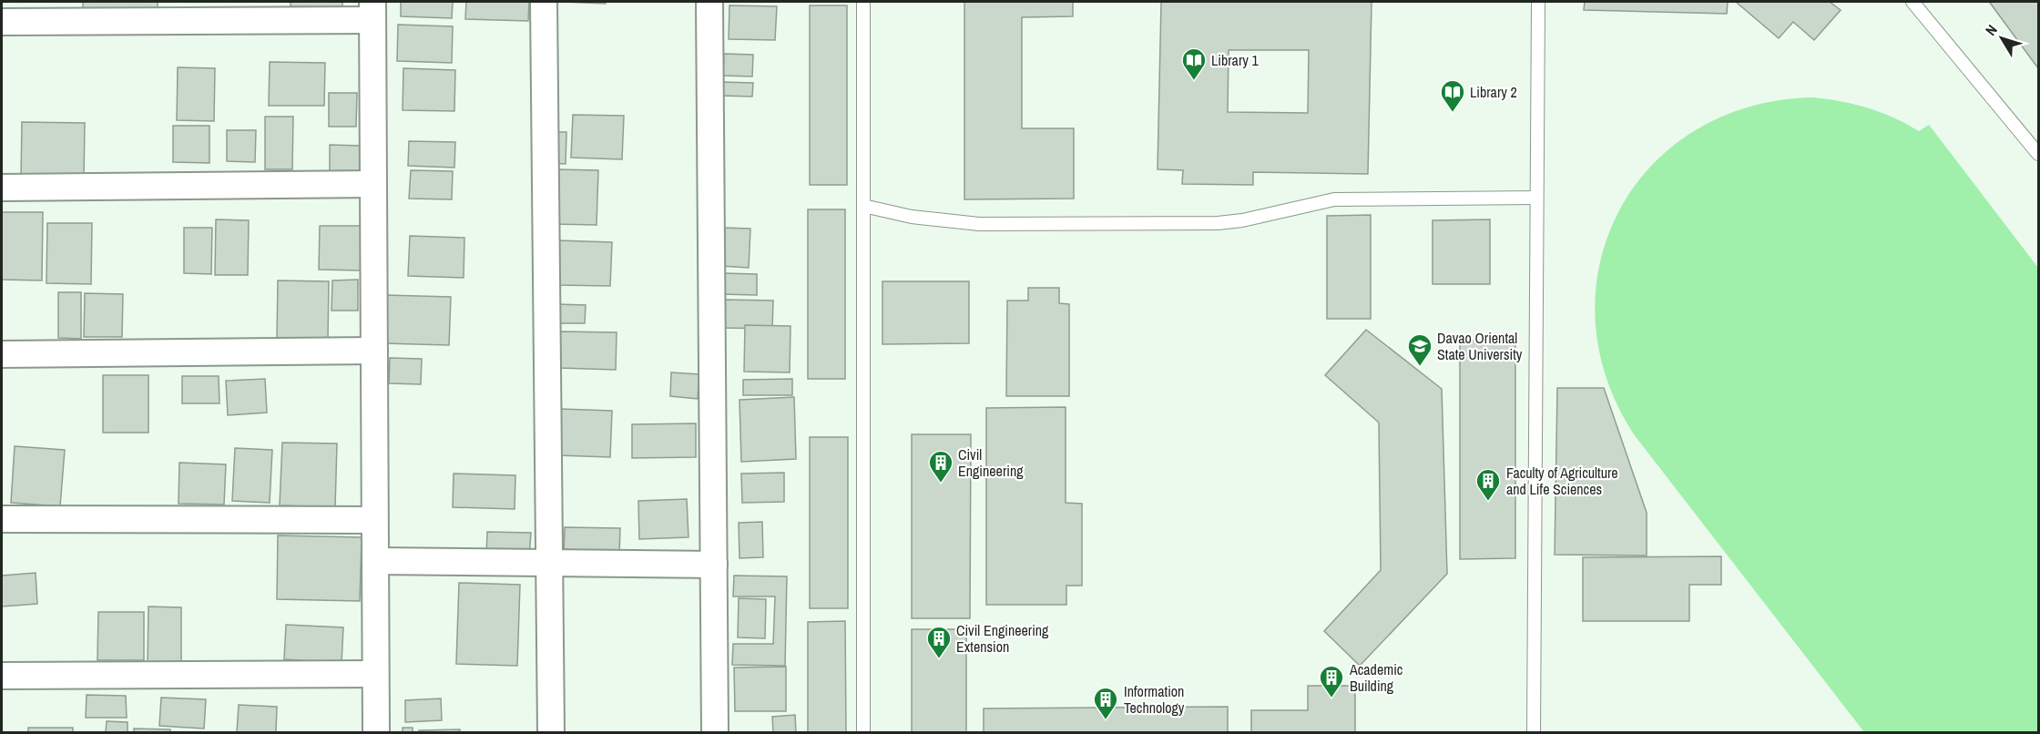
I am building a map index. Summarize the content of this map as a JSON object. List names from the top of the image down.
{
  "places": {
    "library": ["Library 1", "Library 2"],
    "school or university": ["Davao Oriental State University"],
    "building": [
      "Civil Engineering",
      "Faculty of Agriculture and Life Sciences",
      "Civil Engineering Extension",
      "Academic Building",
      "Information Technology"
    ]
  },
  "north": "top left"
}
